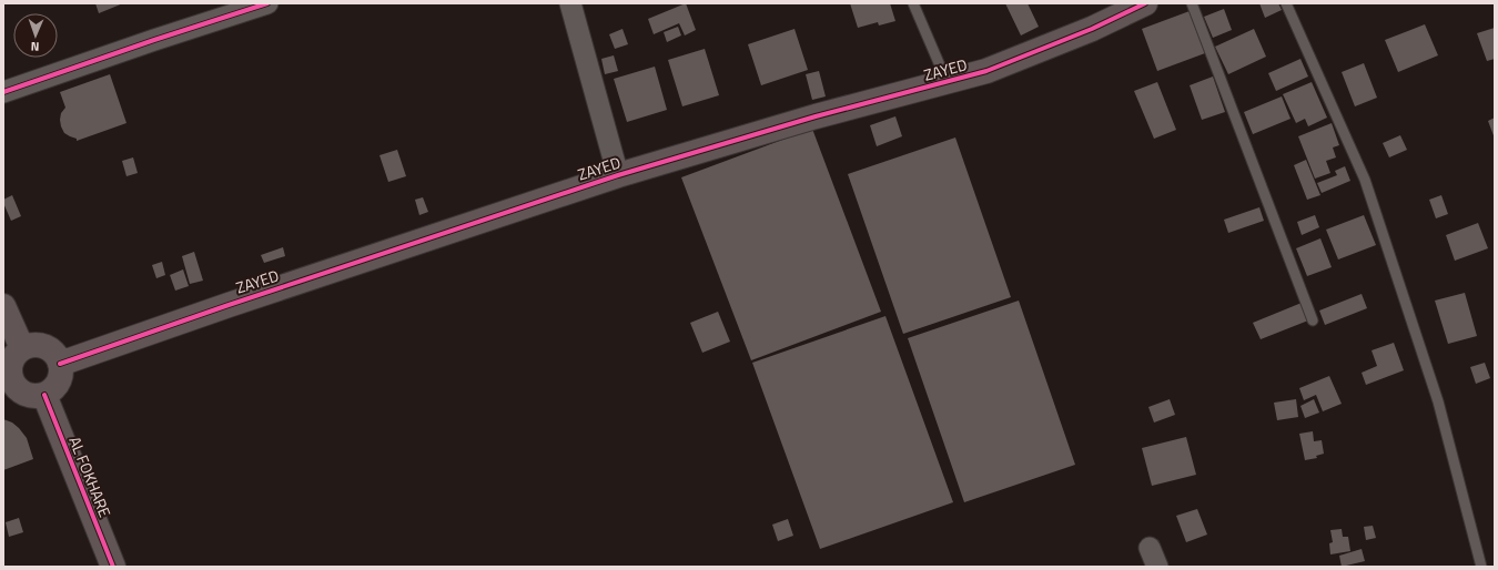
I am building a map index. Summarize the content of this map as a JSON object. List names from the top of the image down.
{
  "streets": {
    "street": ["ZAYED", "AL FOKHARE"]
  },
  "crossings": [
    ["ZAYED", "AL FOKHARE"]
  ],
  "north": "bottom"
}
